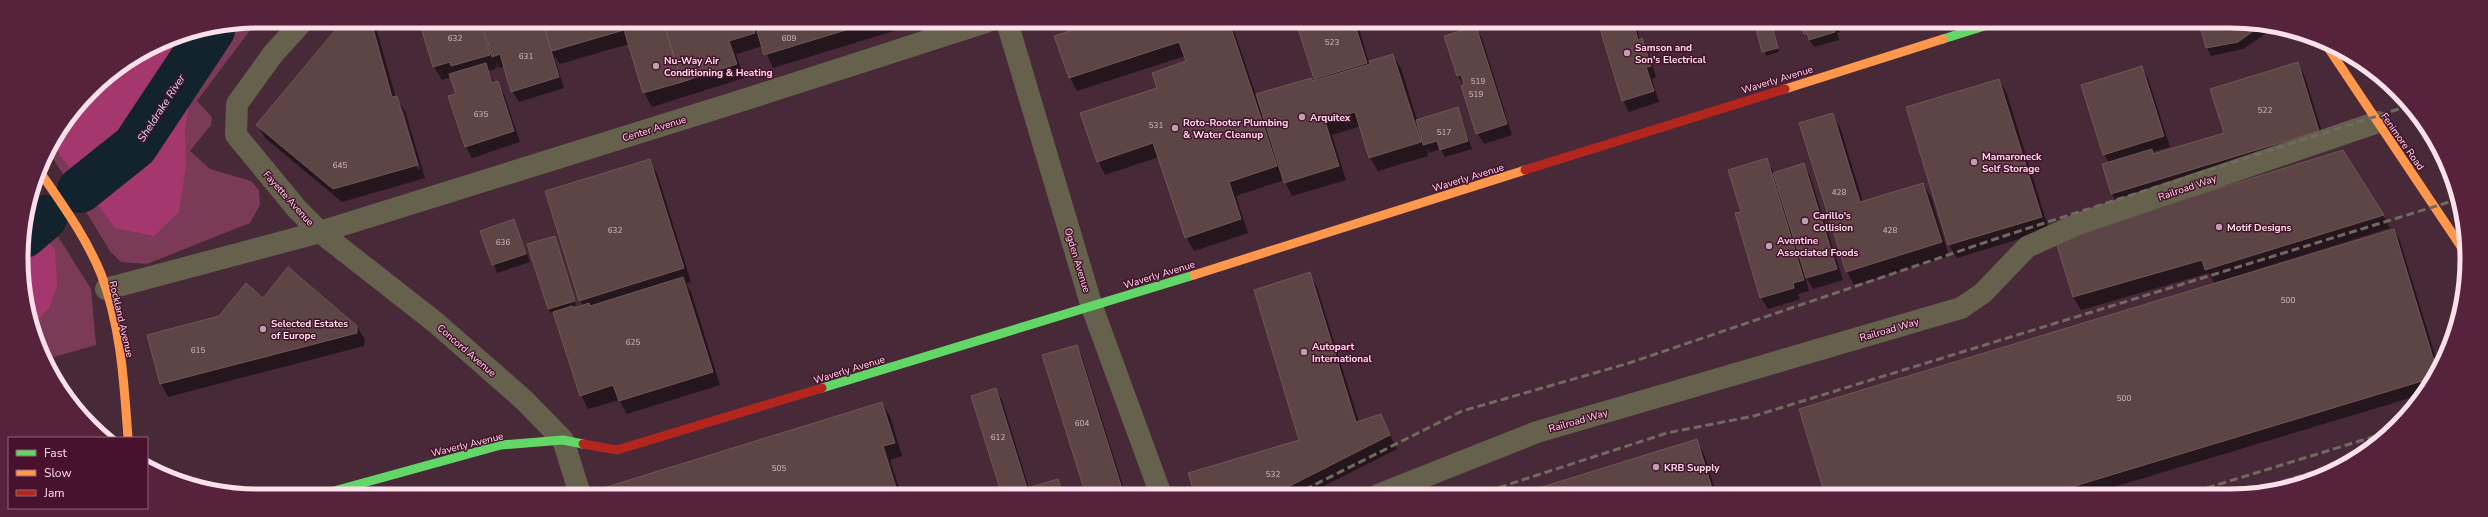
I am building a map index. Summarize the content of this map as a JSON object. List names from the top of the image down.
{
  "streets": {
    "street": [
      "Waverly Avenue",
      "Center Avenue",
      "Fenimore Road",
      "Railroad Way",
      "Fayette Avenue",
      "Ogden Avenue",
      "Rockland Avenue",
      "Concord Avenue"
    ]
  },
  "crossings": [
    ["Waverly Avenue", "Ogden Avenue"],
    ["Waverly Avenue", "Concord Avenue"],
    ["Center Avenue", "Fayette Avenue"],
    ["Center Avenue", "Concord Avenue"],
    ["Fenimore Road", "Railroad Way"],
    ["Fayette Avenue", "Rockland Avenue"],
    ["Fayette Avenue", "Concord Avenue"]
  ],
  "water": ["Sheldrake River"],
  "places": [
    "Samson and Son's Electrical",
    "Nu-Way Air Conditioning & Heating",
    "Arquitex",
    "Roto-Rooter Plumbing & Water Cleanup",
    "Mamaroneck Self Storage",
    "Carillo's Collision",
    "Motif Designs",
    "Aventine Associated Foods",
    "Selected Estates of Europe",
    "Autopart International",
    "KRB Supply"
  ],
  "house_numbers": [
    "632",
    "609",
    "523",
    "631",
    "519",
    "519",
    "522",
    "635",
    "531",
    "517",
    "645",
    "428",
    "632",
    "428",
    "636",
    "500",
    "625",
    "615",
    "500",
    "604",
    "612",
    "505",
    "532"
  ],
  "legend": ["Fast", "Slow", "Jam"]
}
